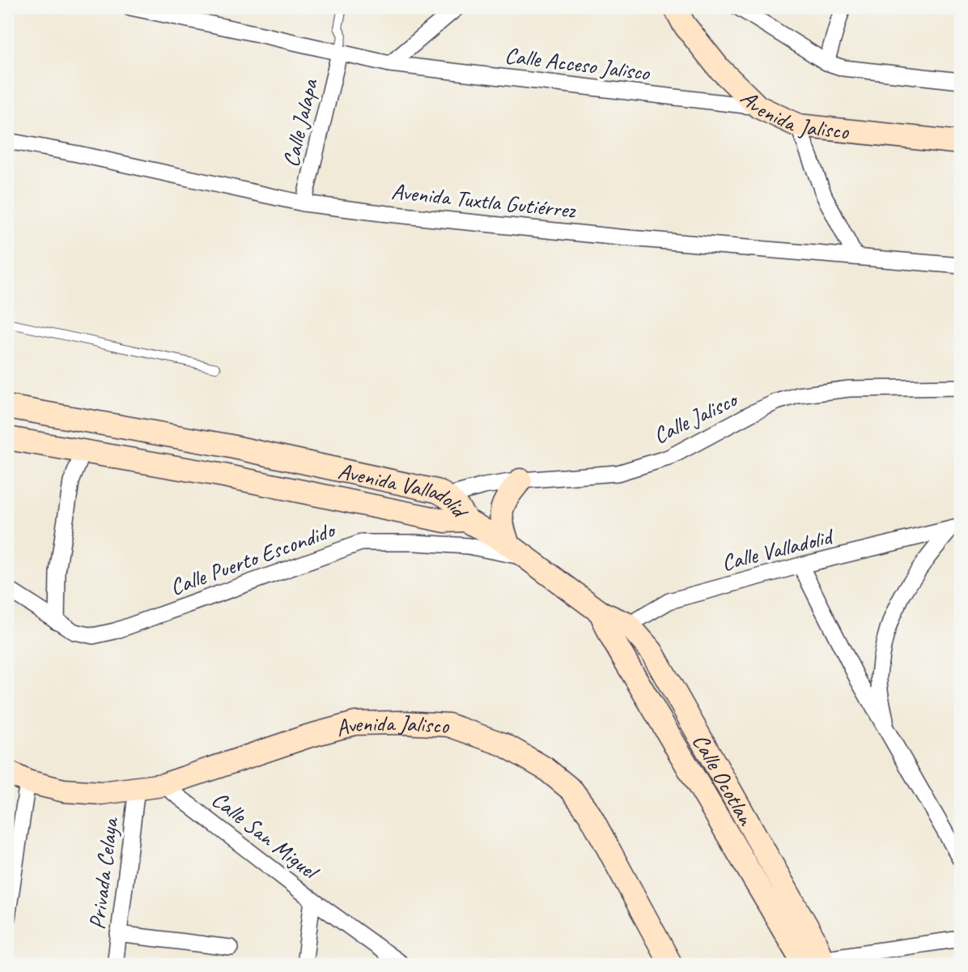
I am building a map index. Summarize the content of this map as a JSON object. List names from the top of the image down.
{
  "streets": {
    "main road": ["Avenida Jalisco", "Avenida Valladolid", "Calle Ocotlan"],
    "street": [
      "Calle Acceso Jalisco",
      "Calle Jalapa",
      "Avenida Tuxtla Gutiérrez",
      "Calle Jalisco",
      "Calle Valladolid",
      "Calle Puerto Escondido",
      "Calle San Miguel",
      "Privada Celaya"
    ]
  },
  "crossings": [
    ["Calle Acceso Jalisco", "Avenida Jalisco"],
    ["Calle Acceso Jalisco", "Calle Jalapa"],
    ["Avenida Jalisco", "Calle San Miguel"],
    ["Avenida Jalisco", "Privada Celaya"],
    ["Calle Jalapa", "Avenida Tuxtla Gutiérrez"],
    ["Calle Jalisco", "Avenida Valladolid"],
    ["Avenida Valladolid", "Calle Ocotlan"],
    ["Calle Valladolid", "Calle Ocotlan"],
    ["Calle Puerto Escondido", "Calle Ocotlan"]
  ]
}
